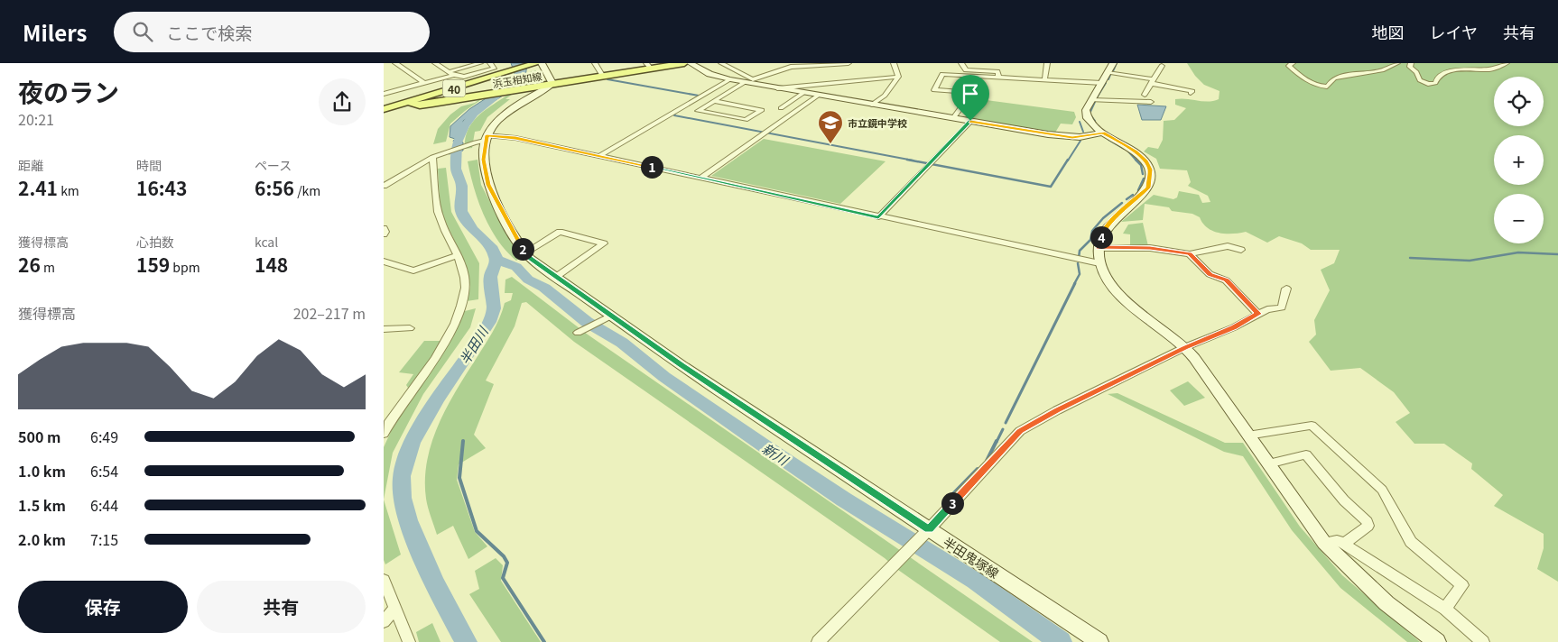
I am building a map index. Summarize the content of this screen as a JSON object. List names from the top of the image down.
{
  "streets": {
    "main road": ["浜玉相知線", "40"],
    "street": ["半田鬼塚線"]
  },
  "water": ["半田川", "新川"],
  "places": {
    "school or university": ["市立鏡中学校"]
  },
  "page": {
    "header": "Milers",
    "search": "ここで検索",
    "nav": ["地図", "レイヤ", "共有"],
    "heading": ["夜のラン", "20:21"],
    "map_buttons": ["+", "−"],
    "stats": [
      ["距離", "2.41 km"],
      ["時間", "16:43"],
      ["ペース", "6:56 /km"],
      ["獲得標高", "26 m"],
      ["心拍数", "159 bpm"],
      ["kcal", "148"]
    ],
    "pins": [
      "1",
      "4",
      "2",
      "3"
    ],
    "chart": ["獲得標高", "202–217 m"],
    "list": [
      {
        "name": "500 m",
        "note": "6:49"
      },
      {
        "name": "1.0 km",
        "note": "6:54"
      },
      {
        "name": "1.5 km",
        "note": "6:44"
      },
      {
        "name": "2.0 km",
        "note": "7:15"
      }
    ],
    "buttons": ["保存", "共有"]
  }
}
